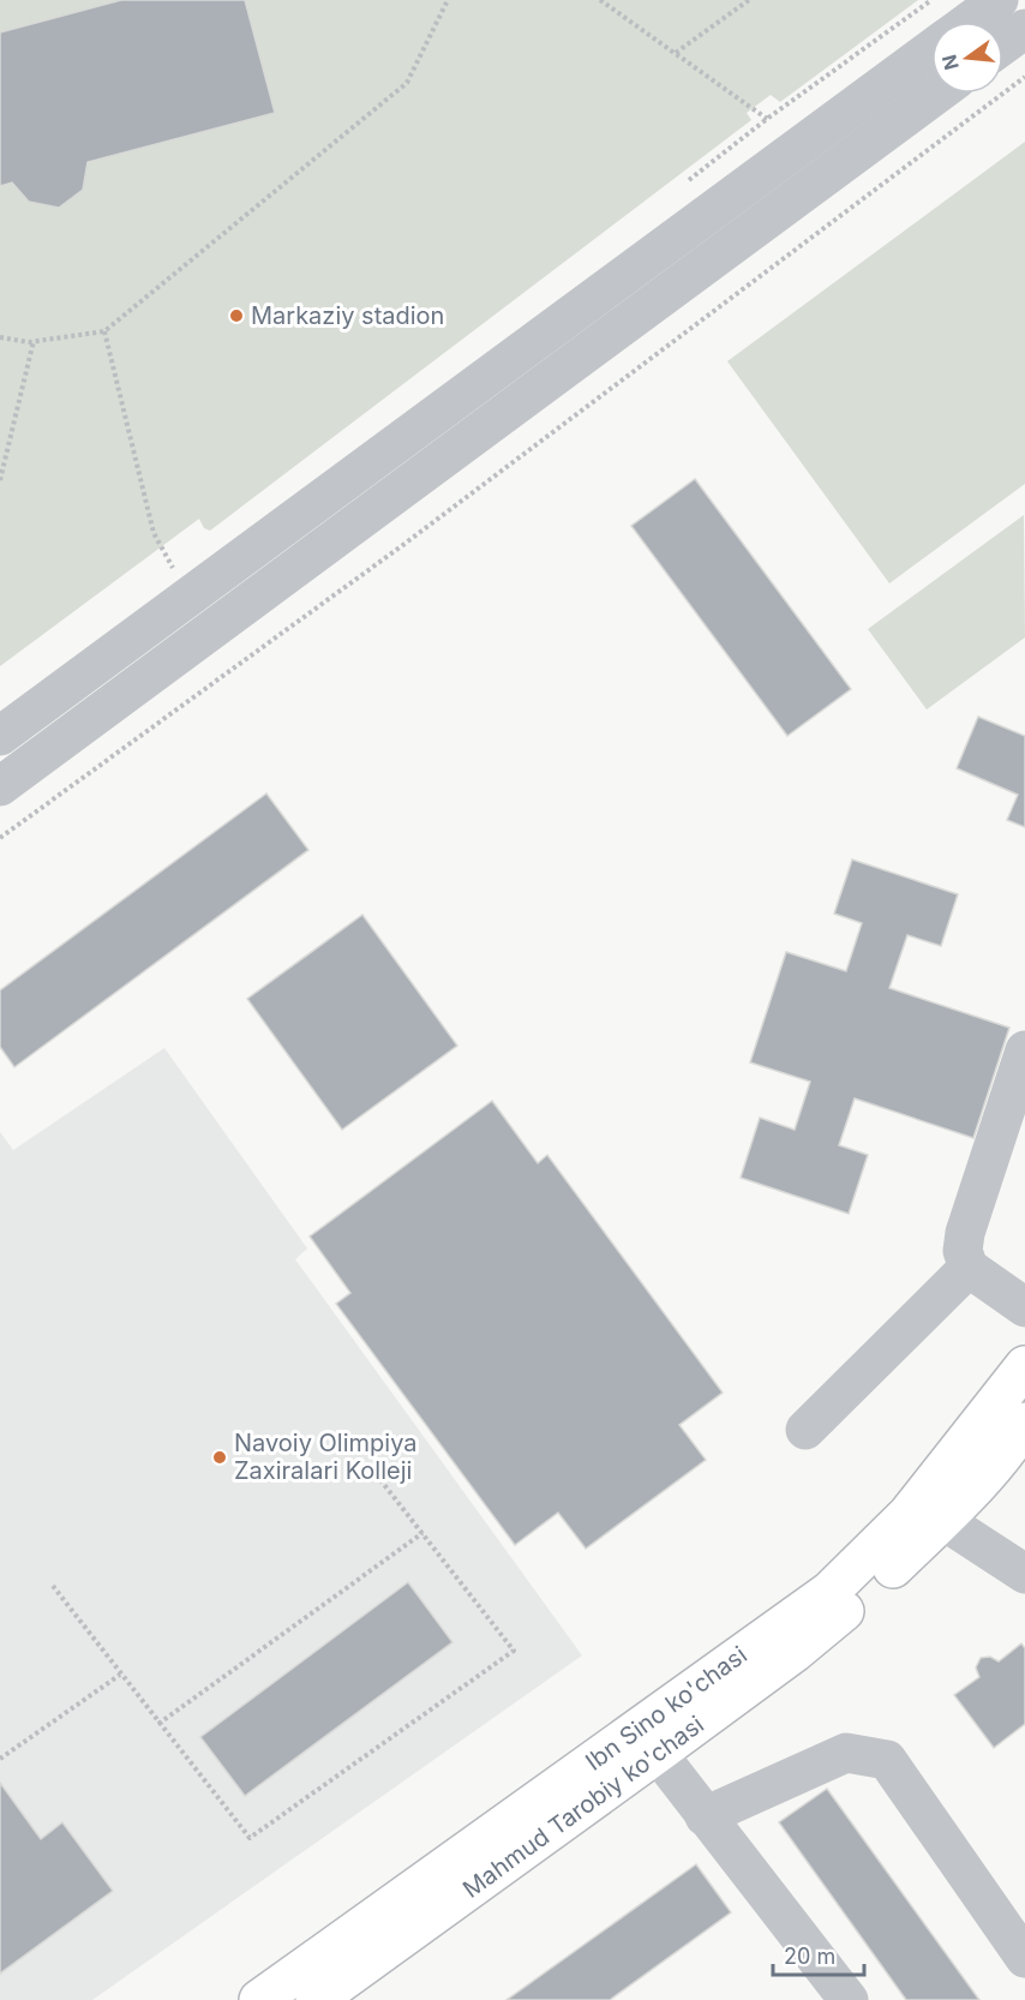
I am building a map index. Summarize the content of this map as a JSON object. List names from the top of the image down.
{
  "streets": {
    "main road": ["Ibn Sino ko'chasi", "Mahmud Tarobiy ko'chasi"]
  },
  "crossings": [
    ["Ibn Sino ko'chasi", "Mahmud Tarobiy ko'chasi"]
  ],
  "places": ["Markaziy stadion", "Navoiy Olimpiya Zaxiralari Kolleji"],
  "scale_bar": "20 m",
  "north": "left"
}
